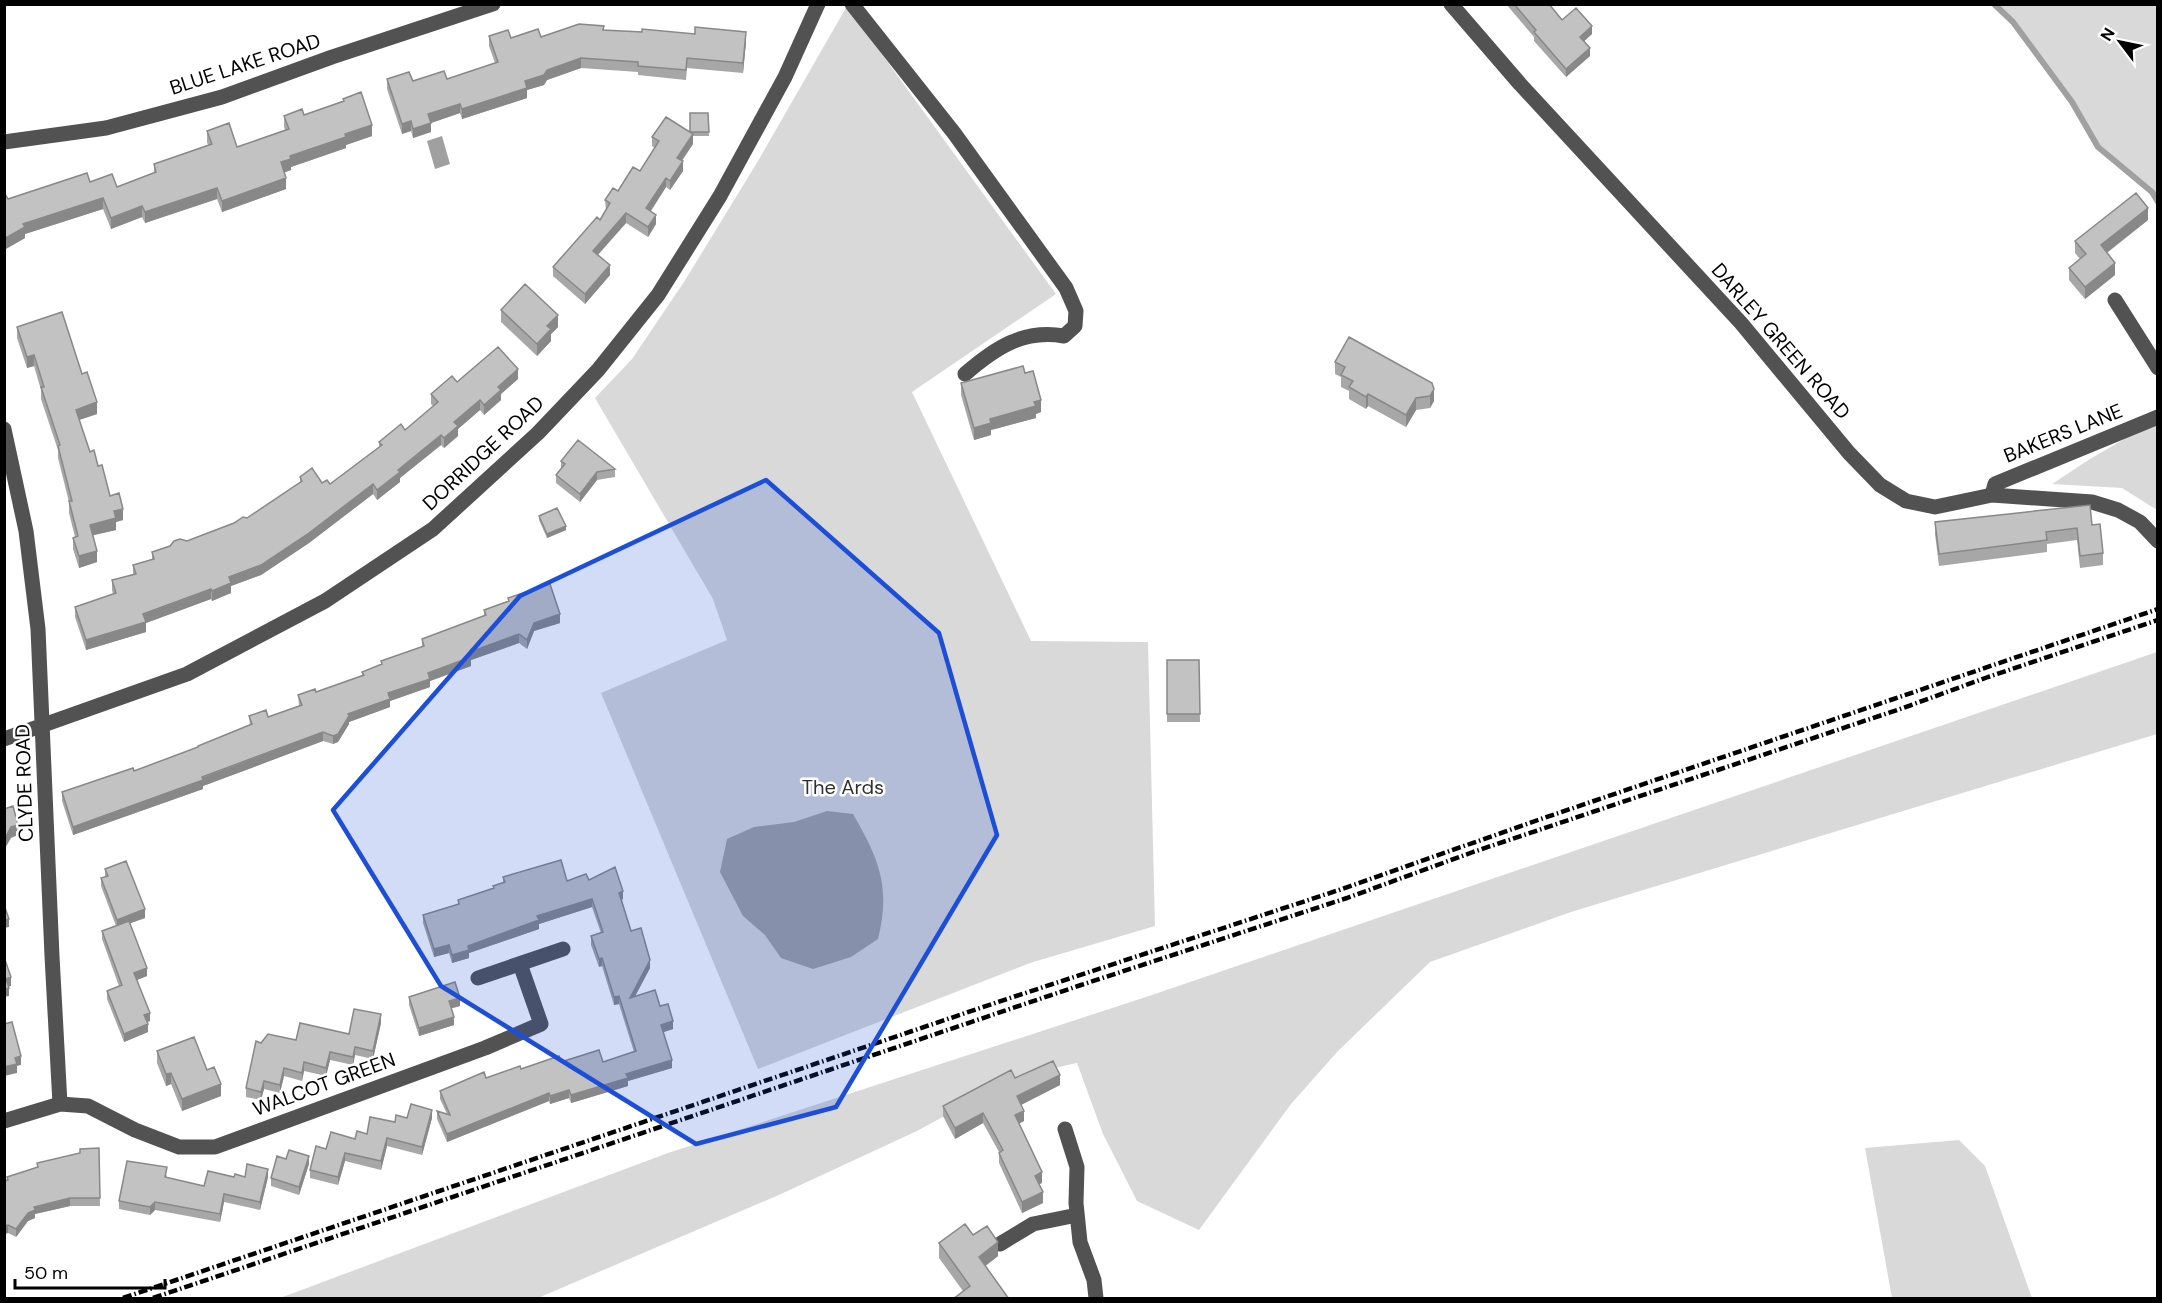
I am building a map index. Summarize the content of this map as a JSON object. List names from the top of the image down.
{
  "streets": {
    "street": [
      "BLUE LAKE ROAD",
      "DARLEY GREEN ROAD",
      "BAKERS LANE",
      "DORRIDGE ROAD",
      "CLYDE ROAD",
      "WALCOT GREEN"
    ]
  },
  "crossings": [
    ["DARLEY GREEN ROAD", "BAKERS LANE"],
    ["DORRIDGE ROAD", "CLYDE ROAD"],
    ["CLYDE ROAD", "WALCOT GREEN"]
  ],
  "parks": ["The Ards"],
  "scale_bar": "50 m",
  "north": "top left"
}
